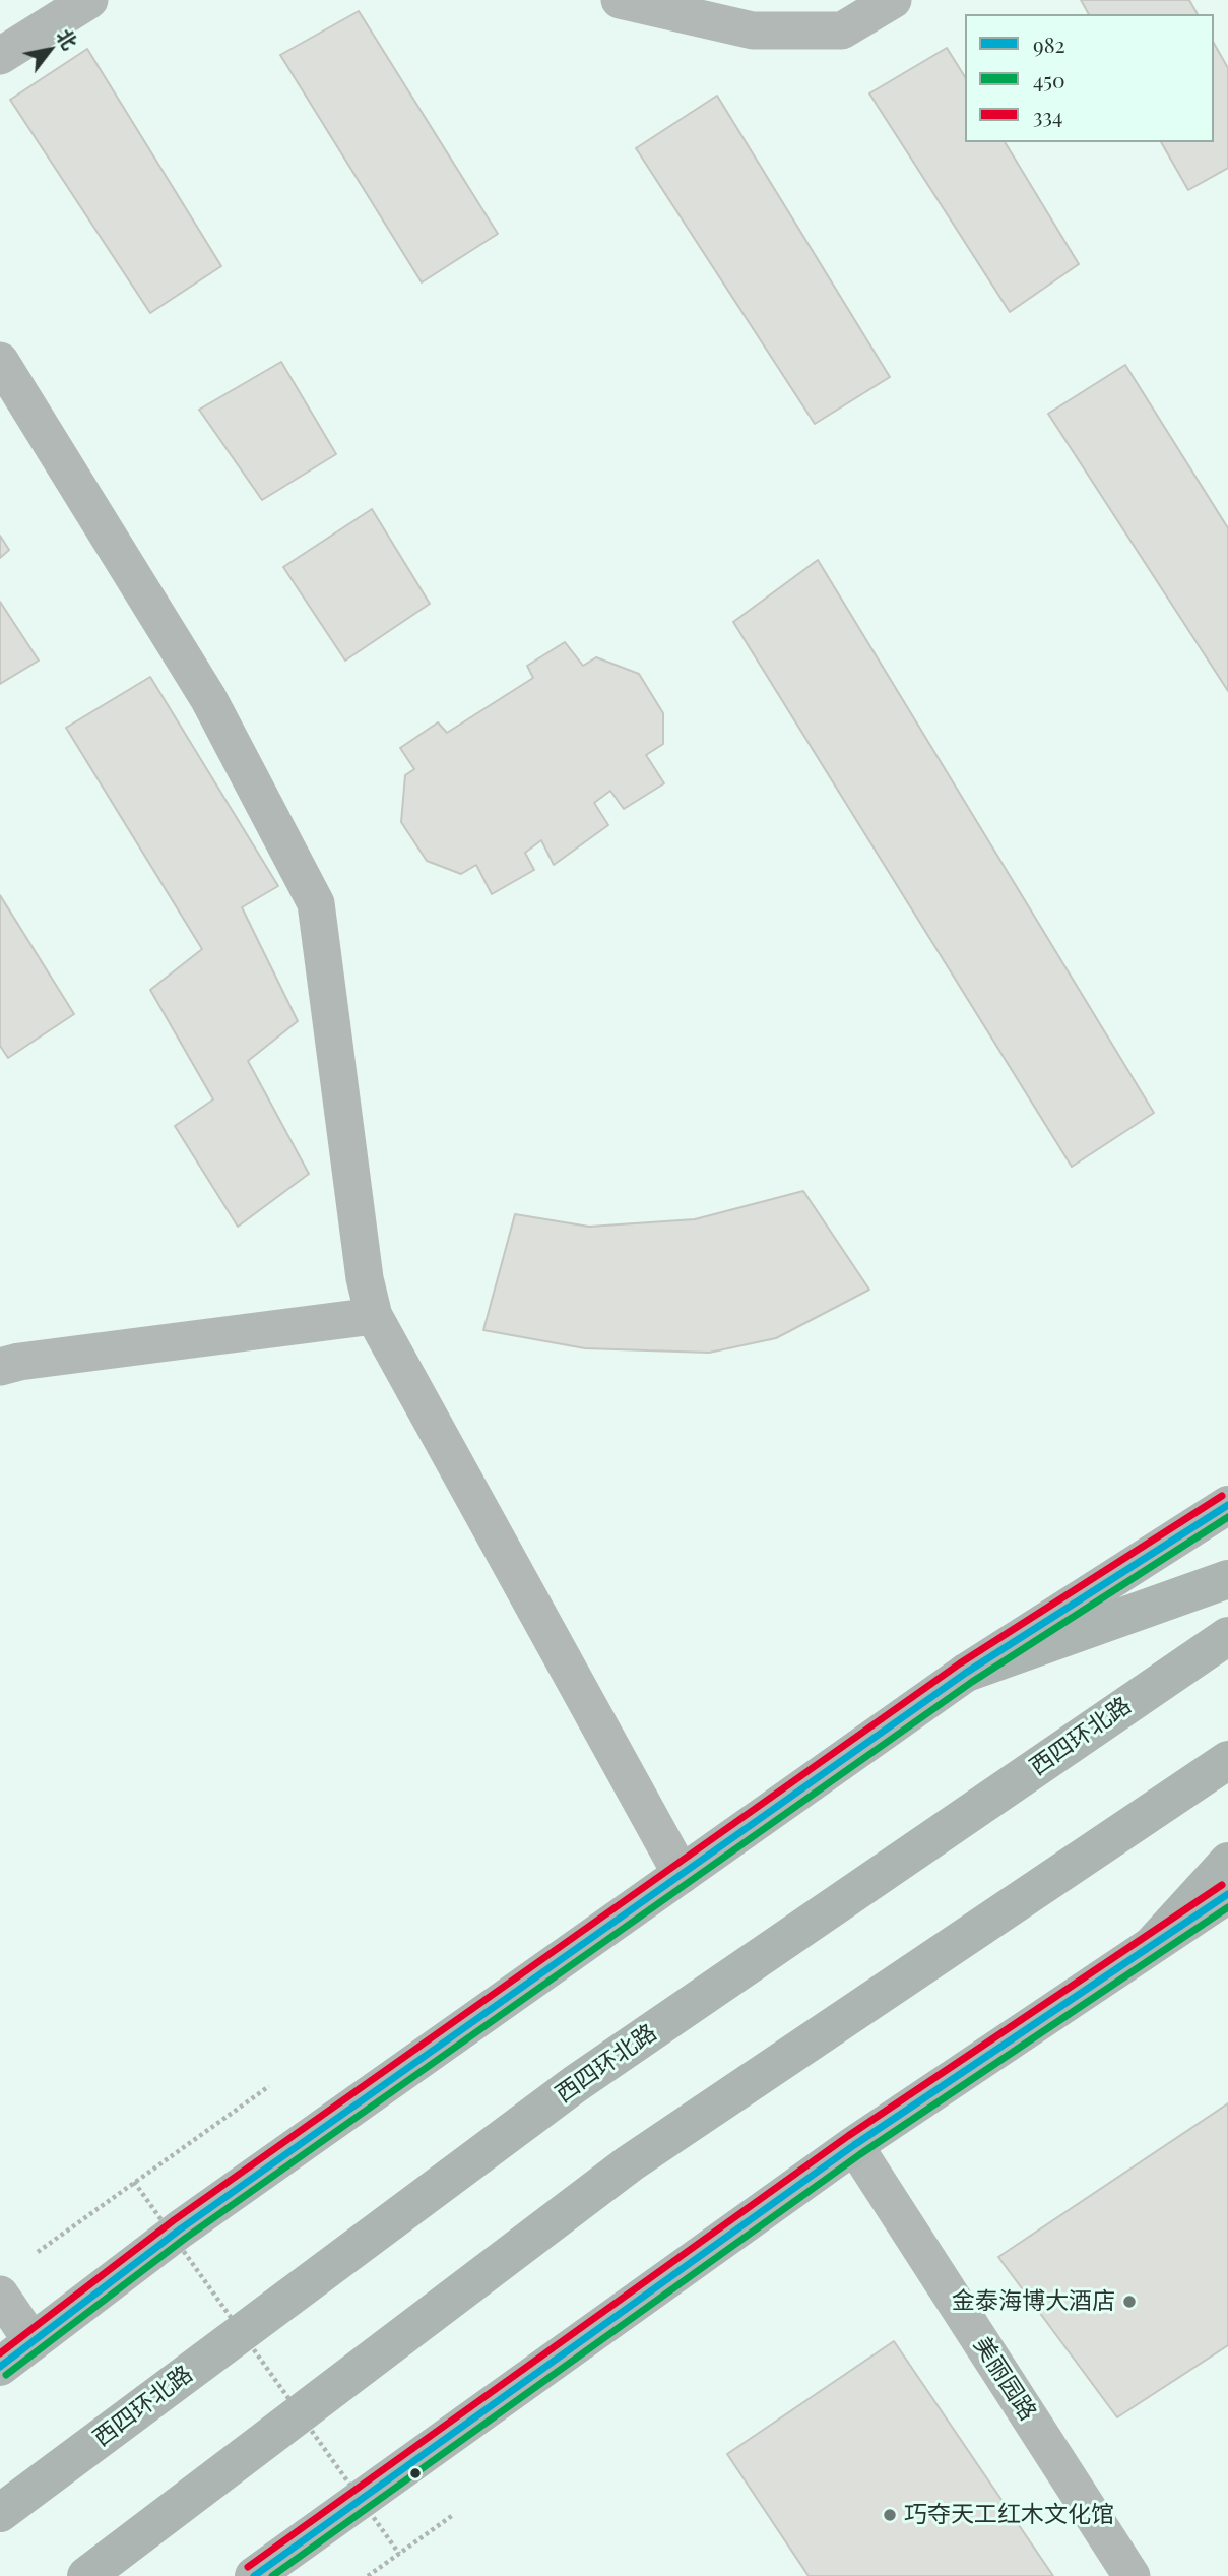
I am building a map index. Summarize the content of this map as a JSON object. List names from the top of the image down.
{
  "streets": {
    "highway": ["西四环北路"],
    "street": ["美丽园路"]
  },
  "places": ["金泰海博大酒店", "巧夺天工红木文化馆"],
  "lines": ["transit line 334", "transit line 982", "transit line 450"],
  "legend": ["982", "450", "334"],
  "north": "top right"
}
